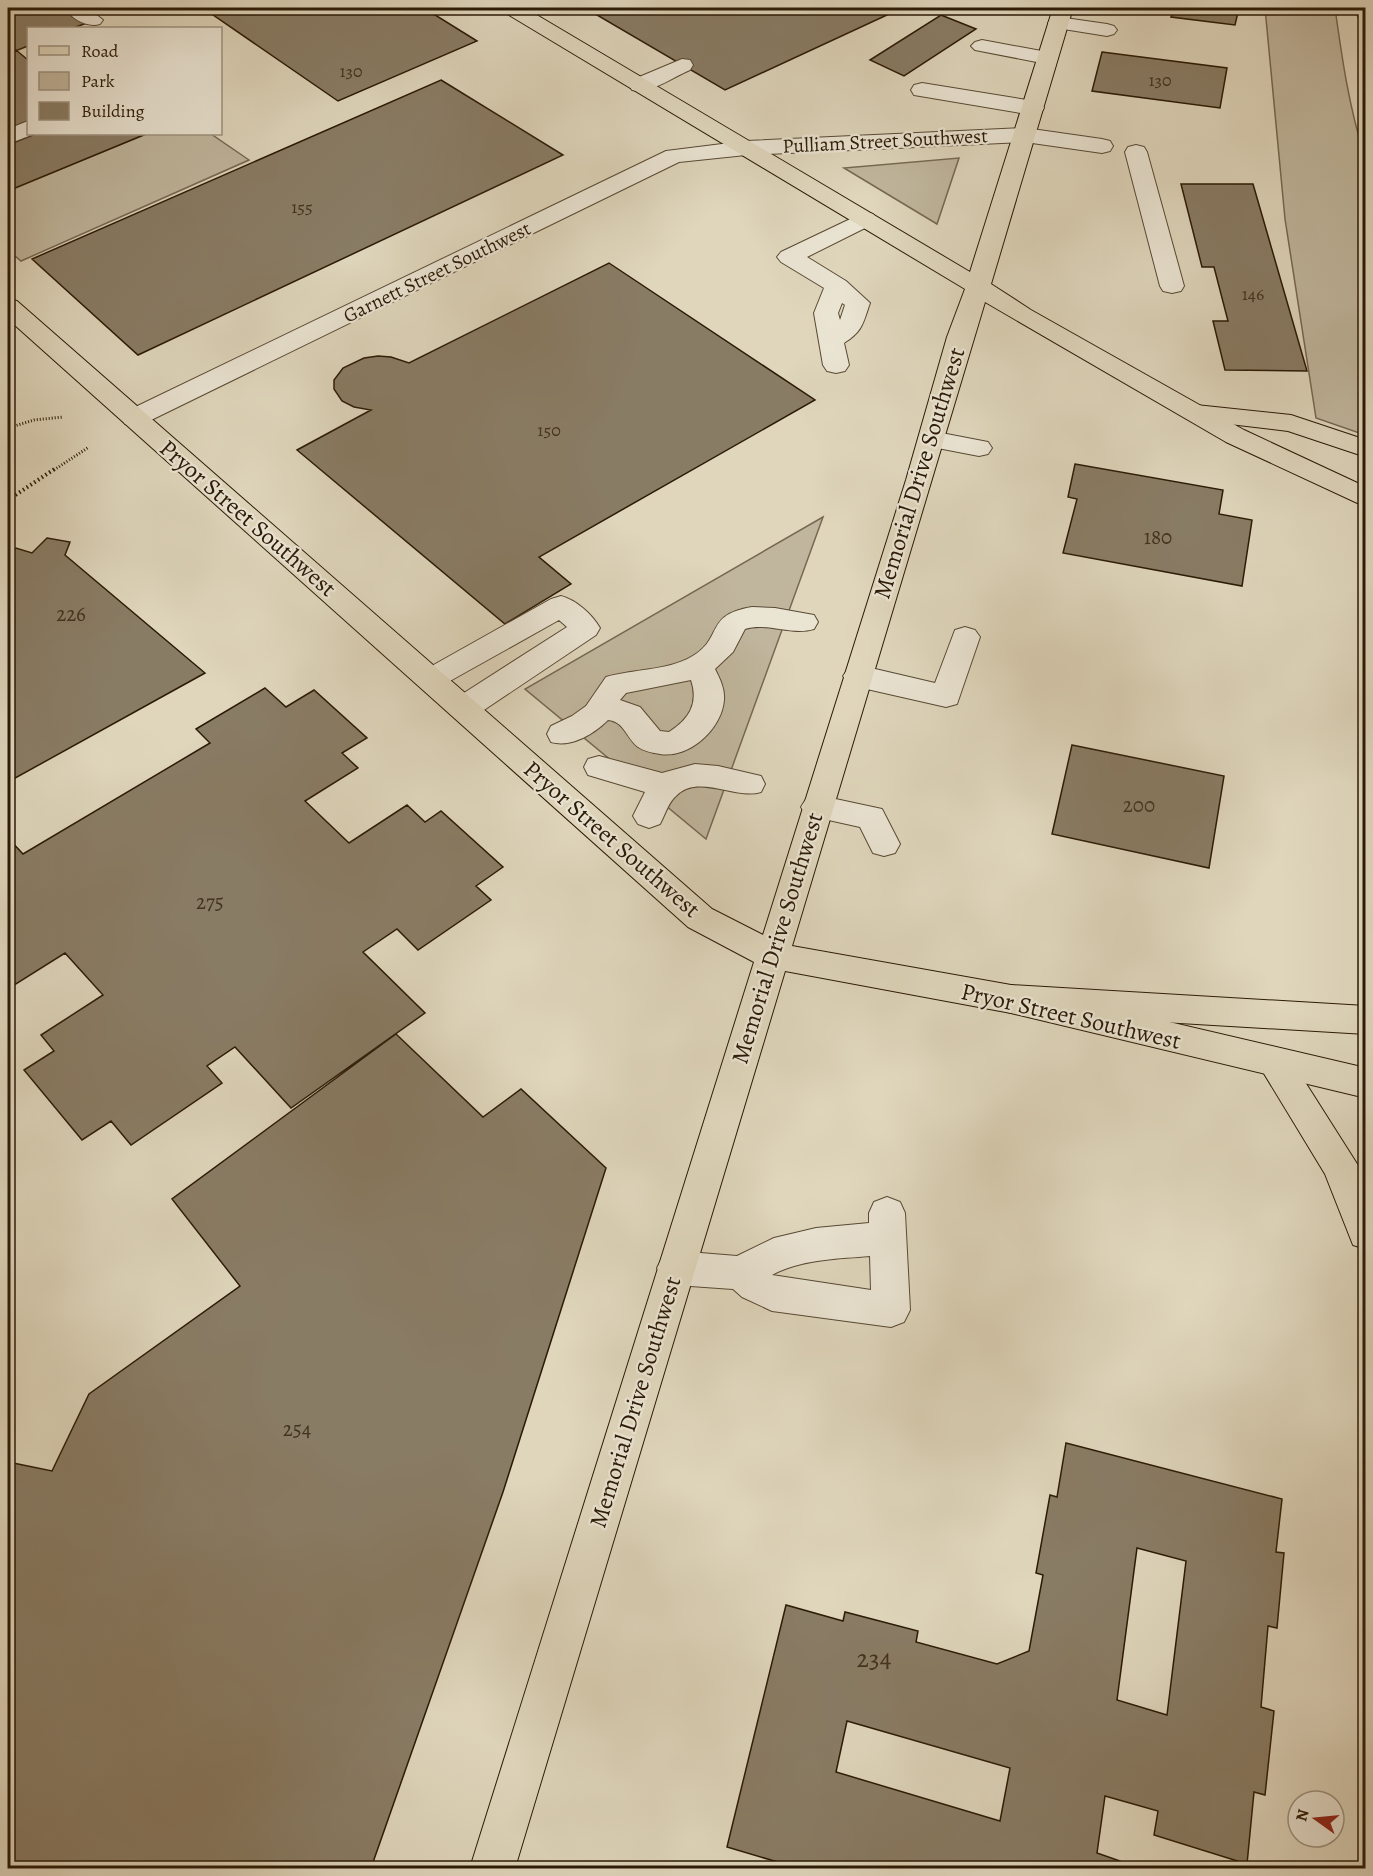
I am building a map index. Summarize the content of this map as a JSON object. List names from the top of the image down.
{
  "streets": {
    "main road": ["Memorial Drive Southwest", "Pryor Street Southwest"],
    "street": ["Pulliam Street Southwest", "Garnett Street Southwest"]
  },
  "crossings": [
    ["Pulliam Street Southwest", "Garnett Street Southwest"],
    ["Pulliam Street Southwest", "Memorial Drive Southwest"],
    ["Garnett Street Southwest", "Pryor Street Southwest"],
    ["Memorial Drive Southwest", "Pryor Street Southwest"]
  ],
  "house_numbers": [
    "130",
    "130",
    "155",
    "146",
    "150",
    "180",
    "226",
    "200",
    "275",
    "254",
    "234"
  ],
  "legend": ["Road", "Park", "Building"],
  "north": "left"
}
